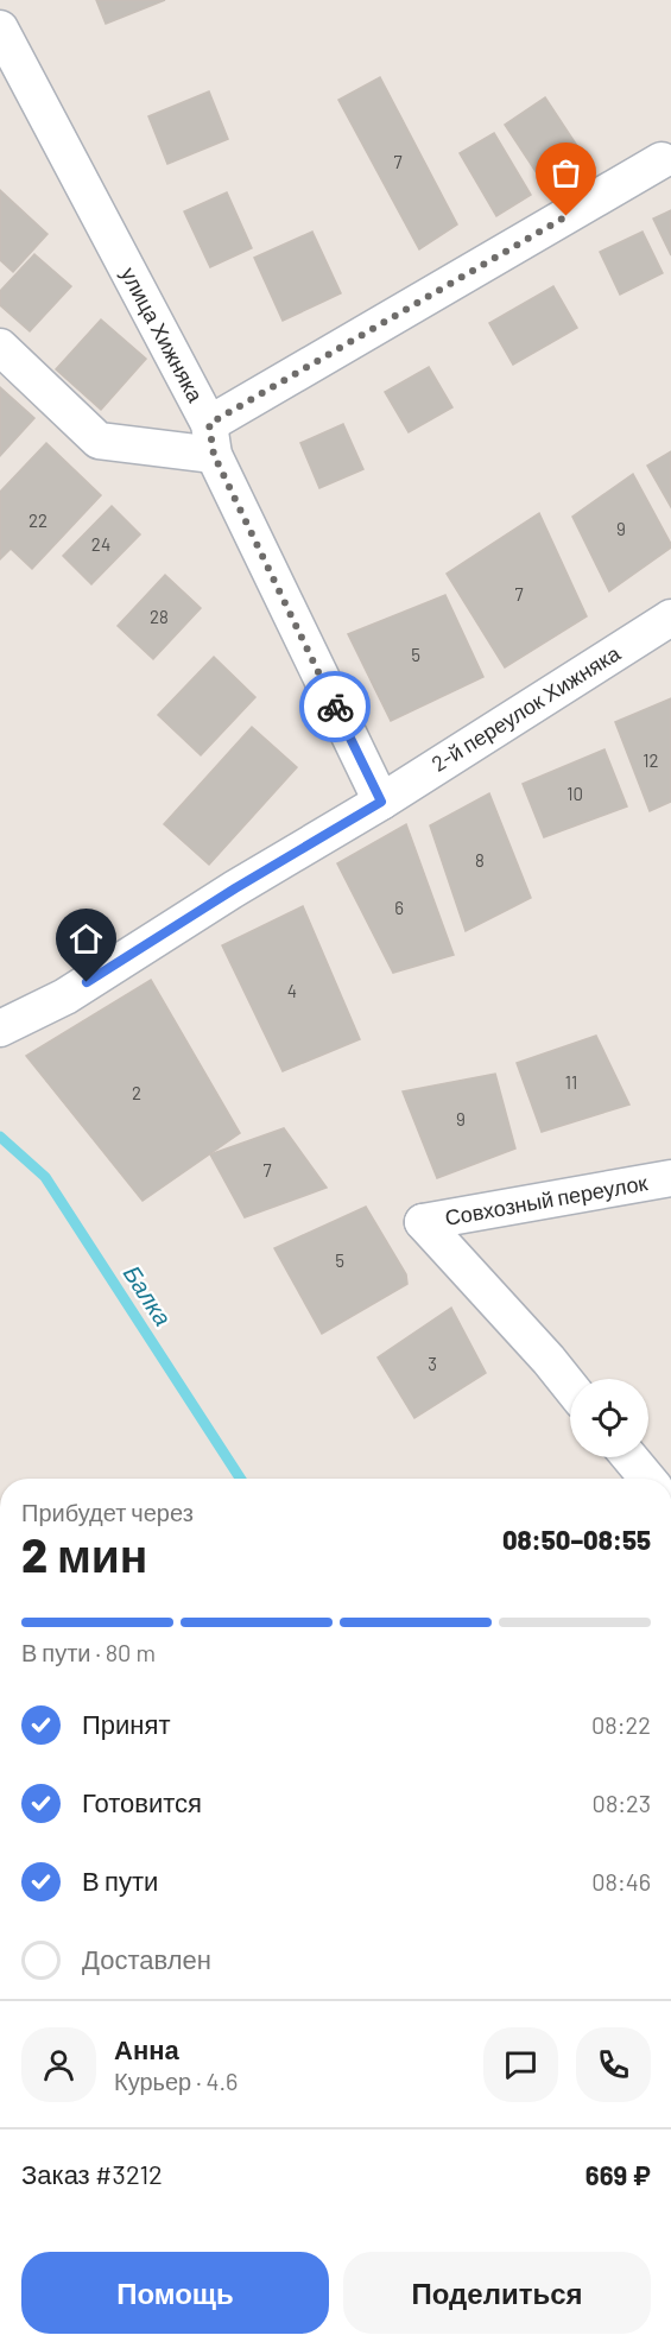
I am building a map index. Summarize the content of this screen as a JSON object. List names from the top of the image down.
{
  "streets": {
    "street": ["улица Хижняка", "2-й переулок Хижняка", "Совхозный переулок"]
  },
  "crossings": [
    ["улица Хижняка", "2-й переулок Хижняка"]
  ],
  "water": ["Балка"],
  "house_numbers": [
    "7",
    "22",
    "9",
    "24",
    "7",
    "28",
    "5",
    "12",
    "10",
    "8",
    "6",
    "4",
    "11",
    "2",
    "9",
    "7",
    "5",
    "3"
  ],
  "page": {
    "heading": ["2 мин", "Прибудет через", "08:50–08:55"],
    "panel": [
      "Анна",
      "Курьер · 4.6",
      "Заказ #3212",
      "669 ₽"
    ],
    "bar": "В пути · 80 m",
    "list": [
      ["Принят", "08:22"],
      ["Готовится", "08:23"],
      ["В пути", "08:46"],
      "Доставлен"
    ],
    "buttons": ["Помощь", "Поделиться"]
  }
}
